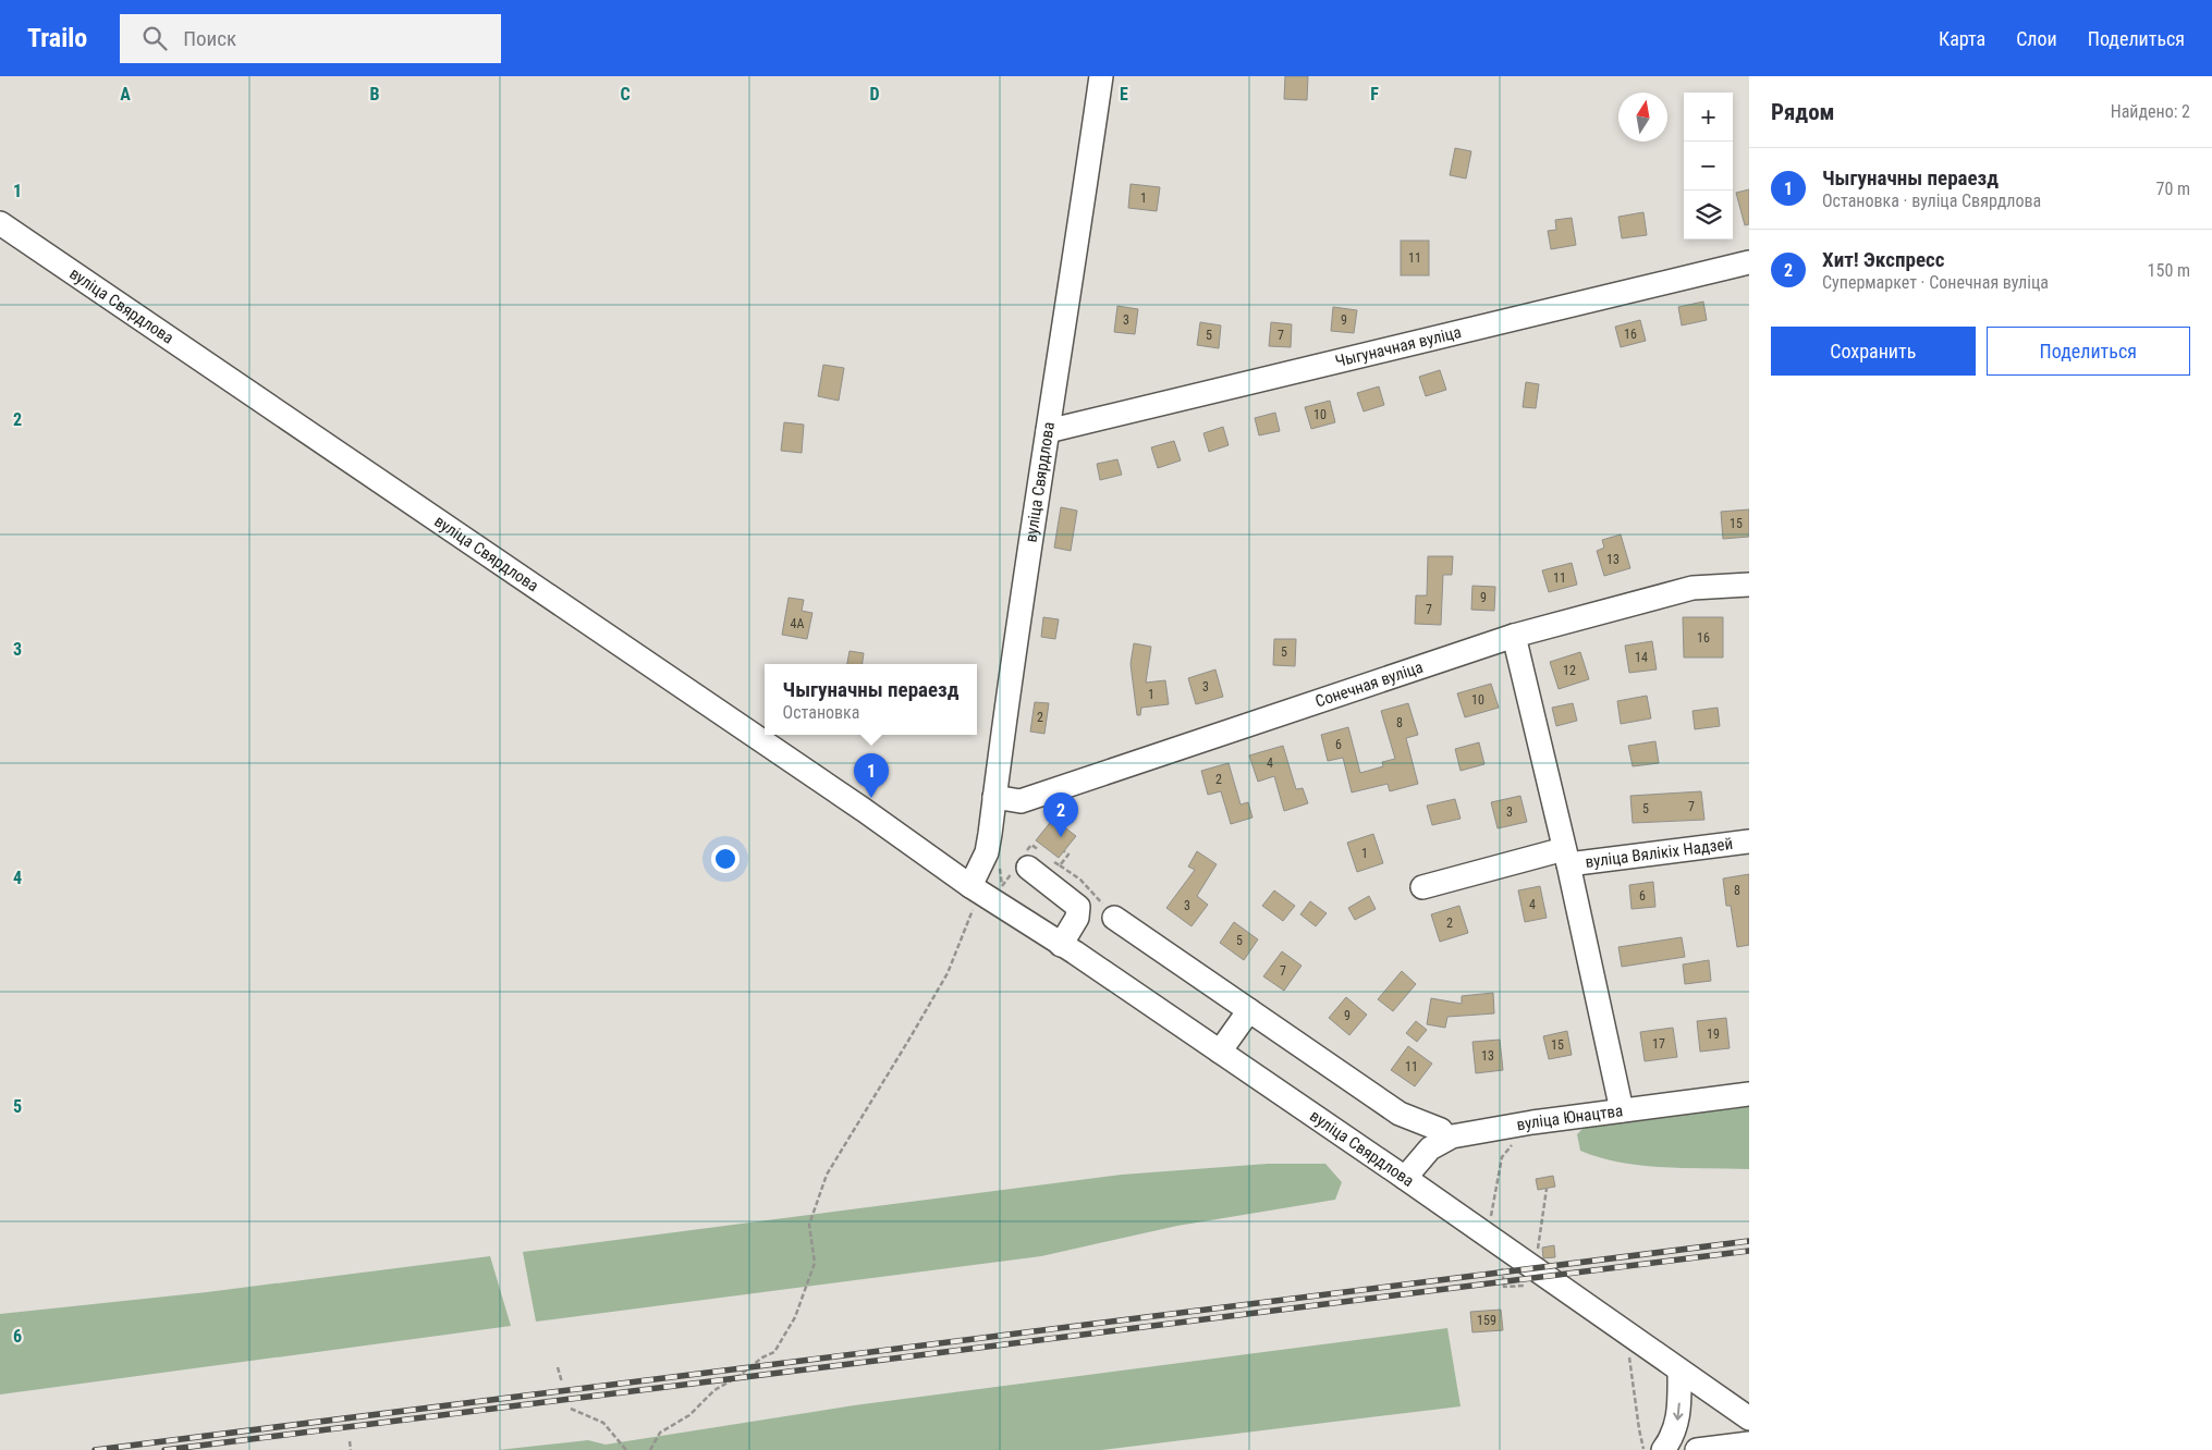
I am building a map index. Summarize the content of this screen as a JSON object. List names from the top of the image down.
{
  "streets": {
    "street": [
      "вуліца Свярдлова",
      "Чыгуначная вуліца",
      "Сонечная вуліца",
      "вуліца Вялікіх Надзей",
      "вуліца Юнацтва"
    ]
  },
  "crossings": [
    ["вуліца Свярдлова", "Чыгуначная вуліца"],
    ["вуліца Свярдлова", "Сонечная вуліца"],
    ["вуліца Свярдлова", "вуліца Юнацтва"]
  ],
  "house_numbers": [
    "1",
    "11",
    "3",
    "9",
    "16",
    "5",
    "7",
    "10",
    "15",
    "13",
    "11",
    "9",
    "7",
    "4А",
    "16",
    "5",
    "14",
    "12",
    "3",
    "1",
    "10",
    "2",
    "8",
    "6",
    "4",
    "2",
    "7",
    "5",
    "3",
    "1",
    "8",
    "6",
    "4",
    "3",
    "2",
    "5",
    "7",
    "9",
    "19",
    "17",
    "15",
    "13",
    "11",
    "159"
  ],
  "north": "top",
  "page": {
    "header": "Trailo",
    "search": "Поиск",
    "nav": ["Карта", "Слои", "Поделиться"],
    "heading": ["Рядом", "Найдено: 2"],
    "map_buttons": ["+", "−"],
    "list": [
      {
        "mark": "1",
        "name": "Чыгуначны пераезд",
        "note": "Остановка · вуліца Свярдлова",
        "value": "70 m"
      },
      {
        "mark": "2",
        "name": "Хит! Экспресс",
        "note": "Супермаркет · Сонечная вуліца",
        "value": "150 m"
      }
    ],
    "buttons": ["Сохранить", "Поделиться"],
    "popup": ["Чыгуначны пераезд", "Остановка"],
    "pins": ["1", "2"]
  },
  "grid": {
    "columns": [
      "A",
      "B",
      "C",
      "D",
      "E",
      "F"
    ],
    "rows": [
      "1",
      "2",
      "3",
      "4",
      "5",
      "6"
    ]
  }
}
